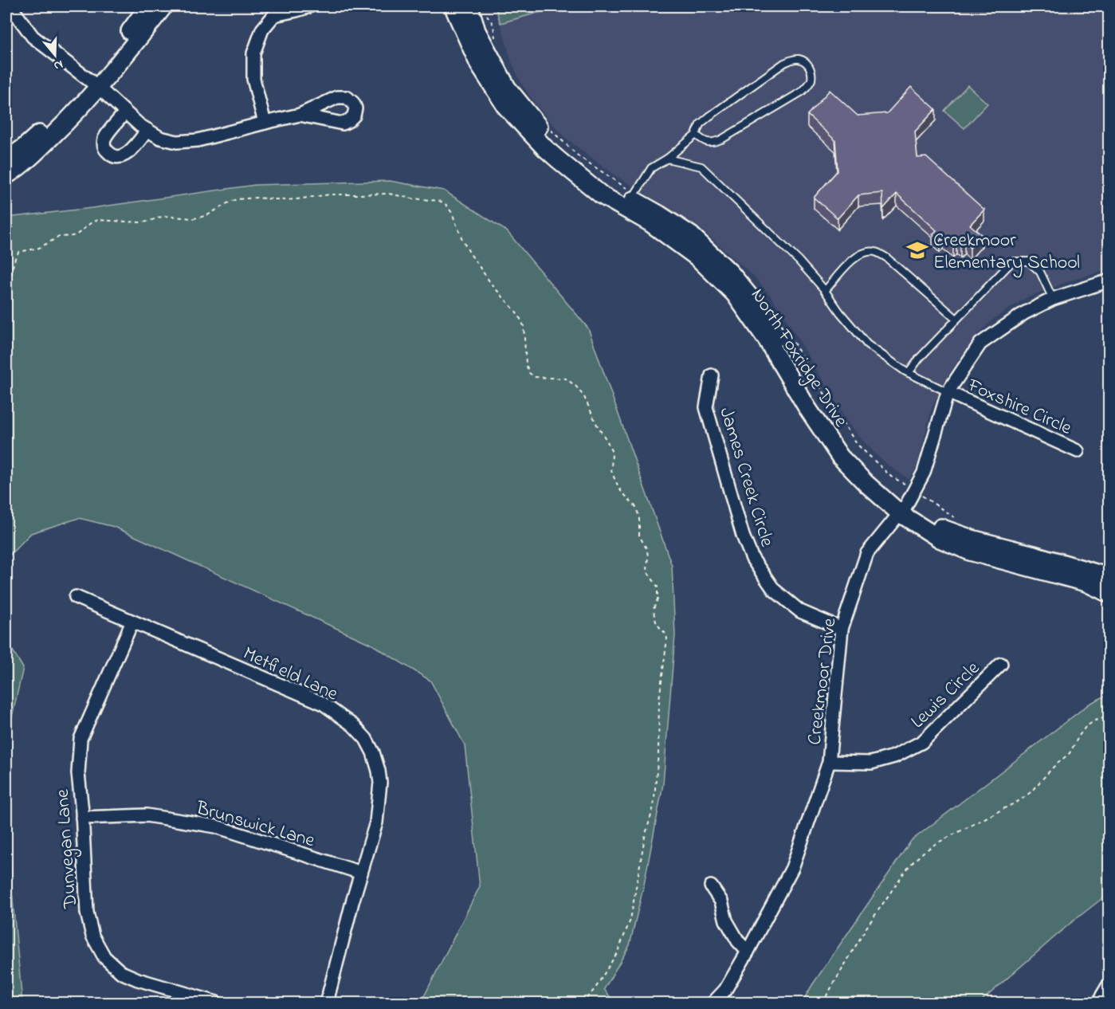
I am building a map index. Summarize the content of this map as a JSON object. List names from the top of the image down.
{
  "streets": {
    "street": [
      "North Foxridge Drive",
      "Foxshire Circle",
      "James Creek Circle",
      "Metfield Lane",
      "Creekmoor Drive",
      "Lewis Circle",
      "Brunswick Lane",
      "Dunvegan Lane"
    ]
  },
  "crossings": [
    ["North Foxridge Drive", "Creekmoor Drive"],
    ["Foxshire Circle", "Creekmoor Drive"],
    ["James Creek Circle", "Creekmoor Drive"],
    ["Metfield Lane", "Brunswick Lane"],
    ["Metfield Lane", "Dunvegan Lane"],
    ["Creekmoor Drive", "Lewis Circle"],
    ["Brunswick Lane", "Dunvegan Lane"]
  ],
  "places": {
    "school or university": ["Creekmoor Elementary School"]
  },
  "north": "bottom"
}
